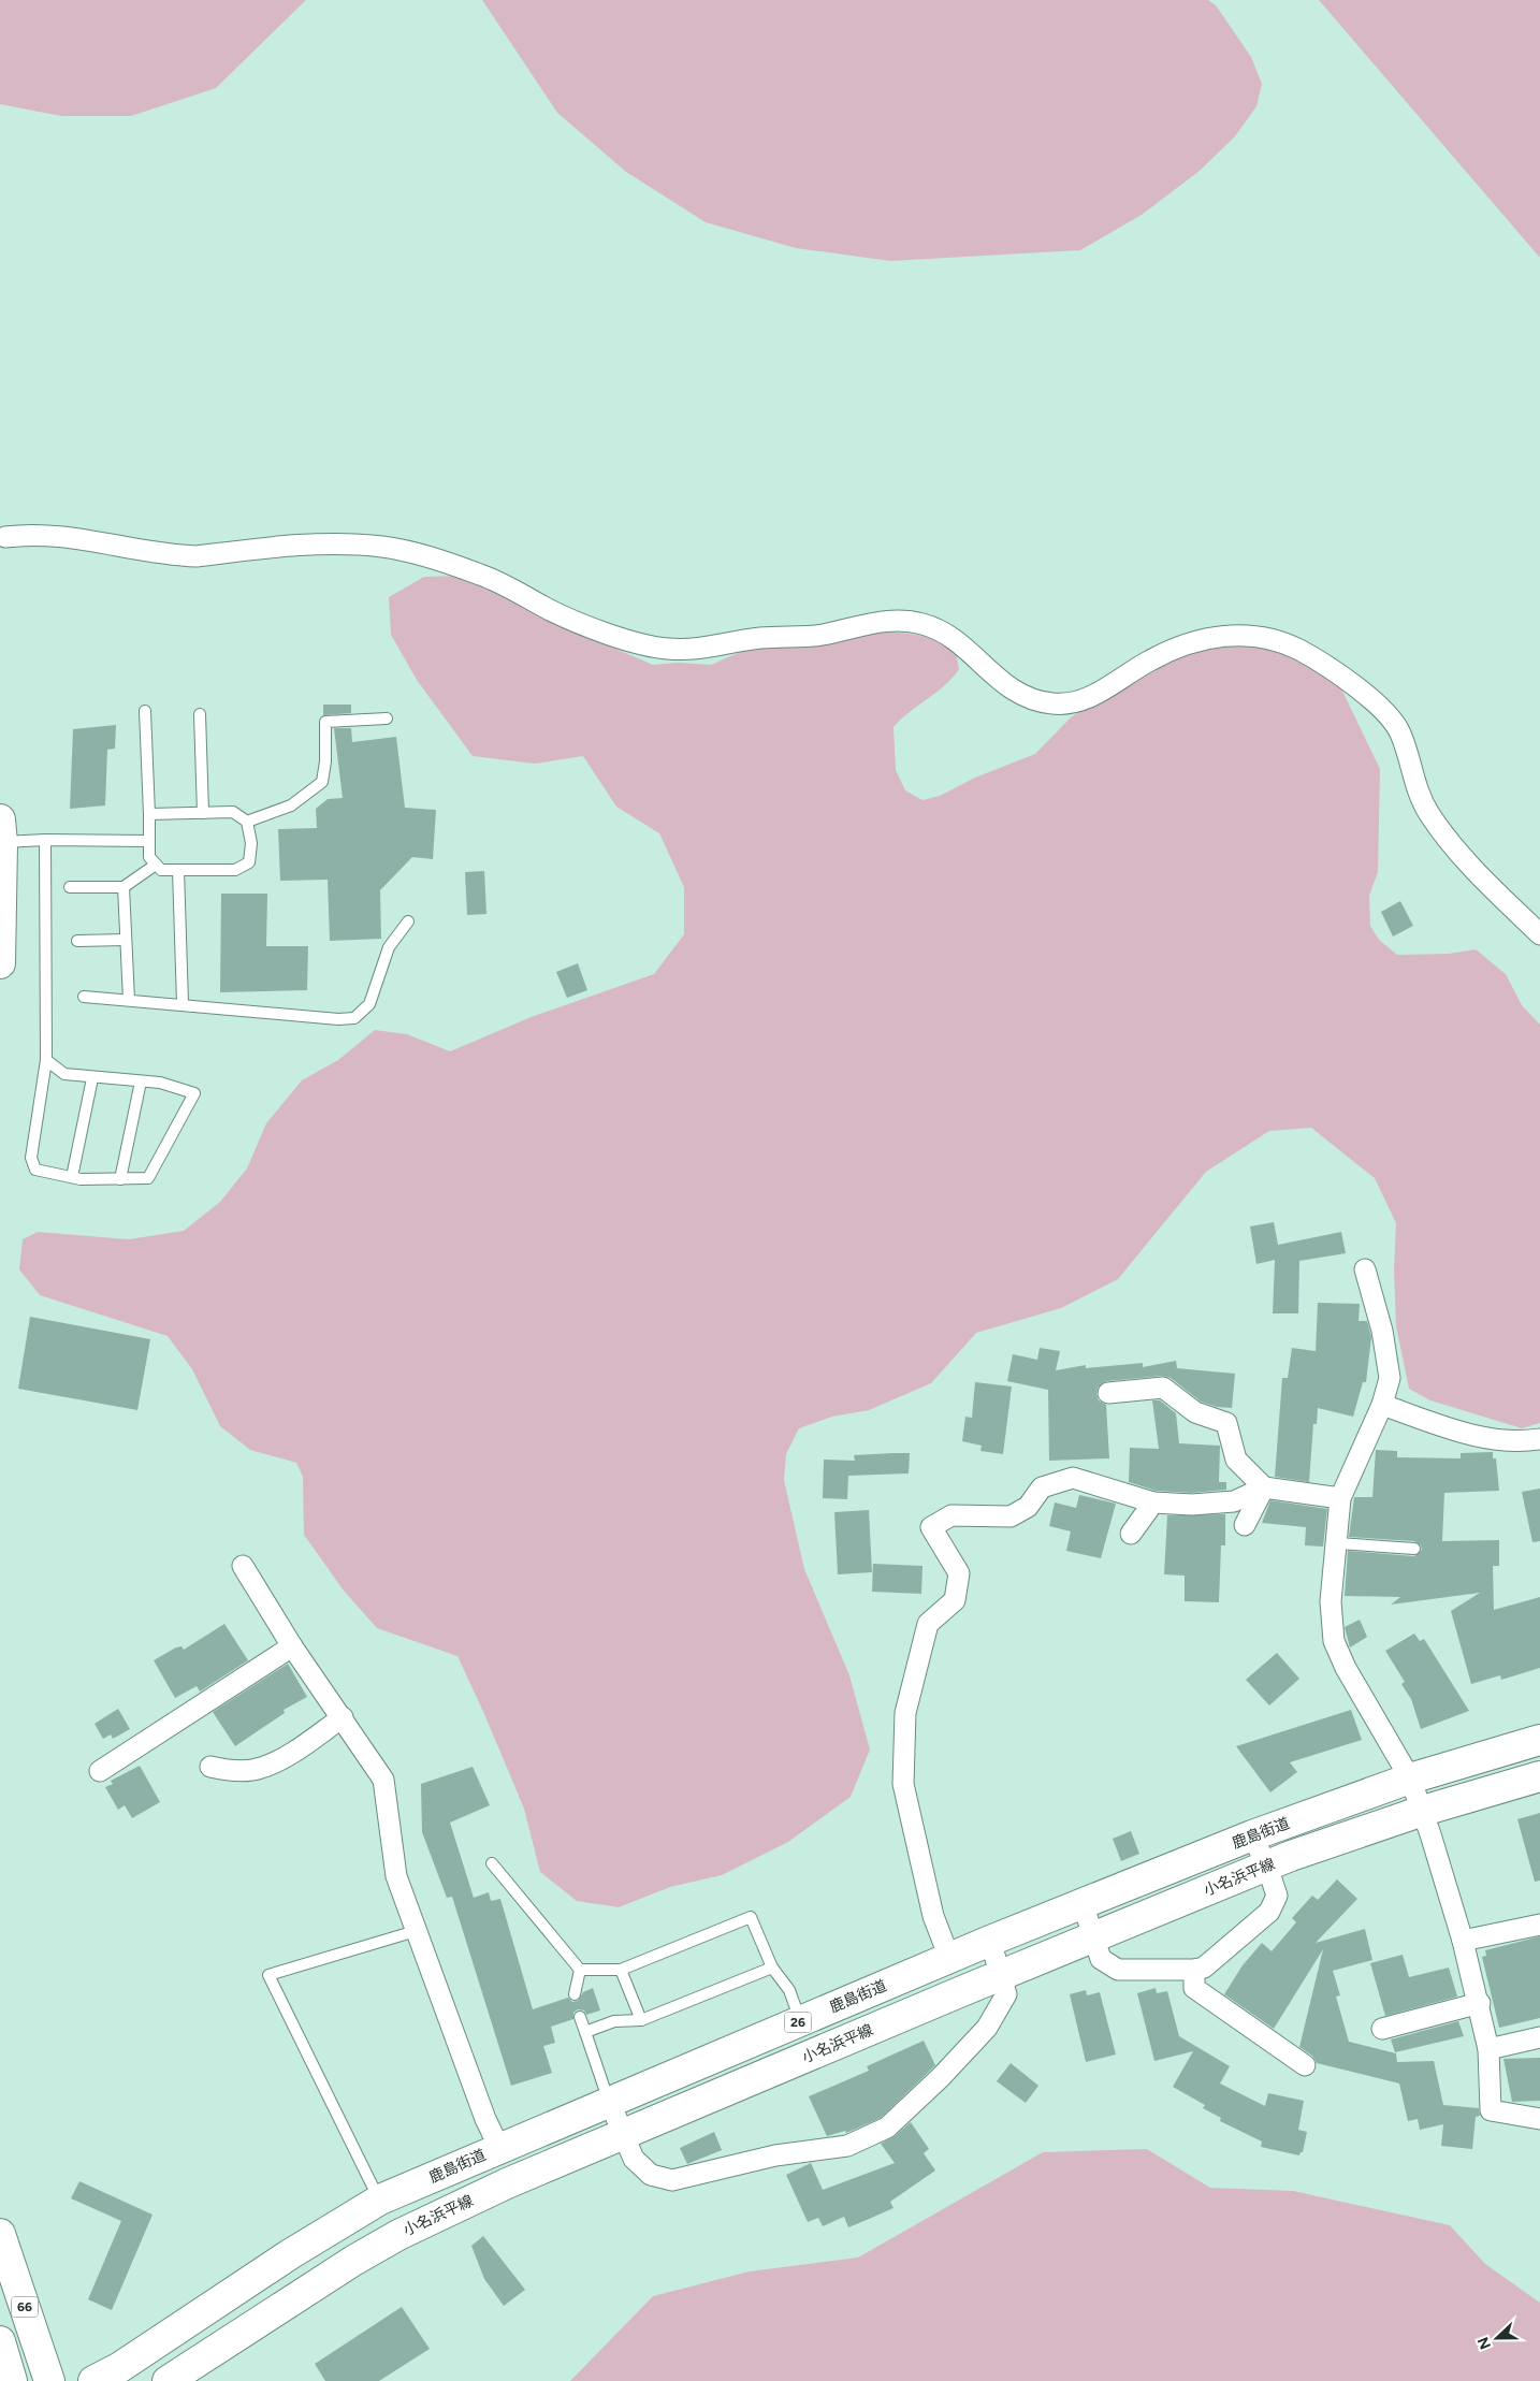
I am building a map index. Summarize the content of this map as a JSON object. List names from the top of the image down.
{
  "streets": {
    "main road": [
      "鹿島街道",
      "小名浜平線",
      "26",
      "66"
    ]
  },
  "north": "left"
}
